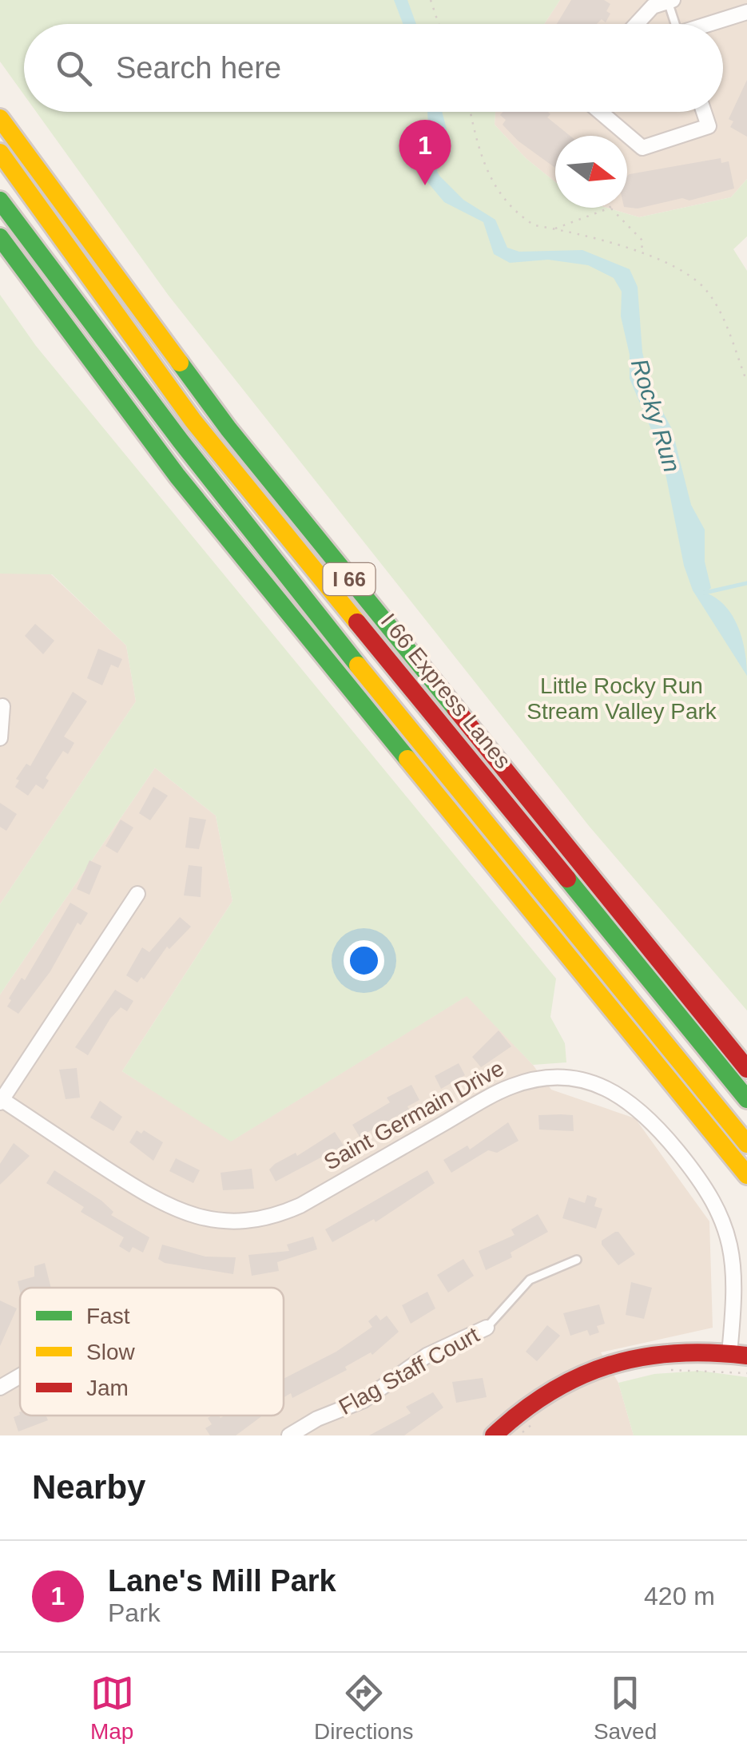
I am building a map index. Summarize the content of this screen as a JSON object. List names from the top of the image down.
{
  "streets": {
    "main road": ["I 66", "I 66 Express Lanes"],
    "street": ["Saint Germain Drive", "Flag Staff Court"]
  },
  "water": ["Rocky Run"],
  "parks": ["Little Rocky Run Stream Valley Park"],
  "legend": ["Fast", "Slow", "Jam"],
  "north": "right",
  "page": {
    "search": "Search here",
    "pins": "1",
    "heading": "Nearby",
    "list": [
      {
        "mark": "1",
        "name": "Lane's Mill Park",
        "note": "Park",
        "value": "420 m"
      }
    ],
    "nav": ["Map", "Directions", "Saved"]
  }
}
